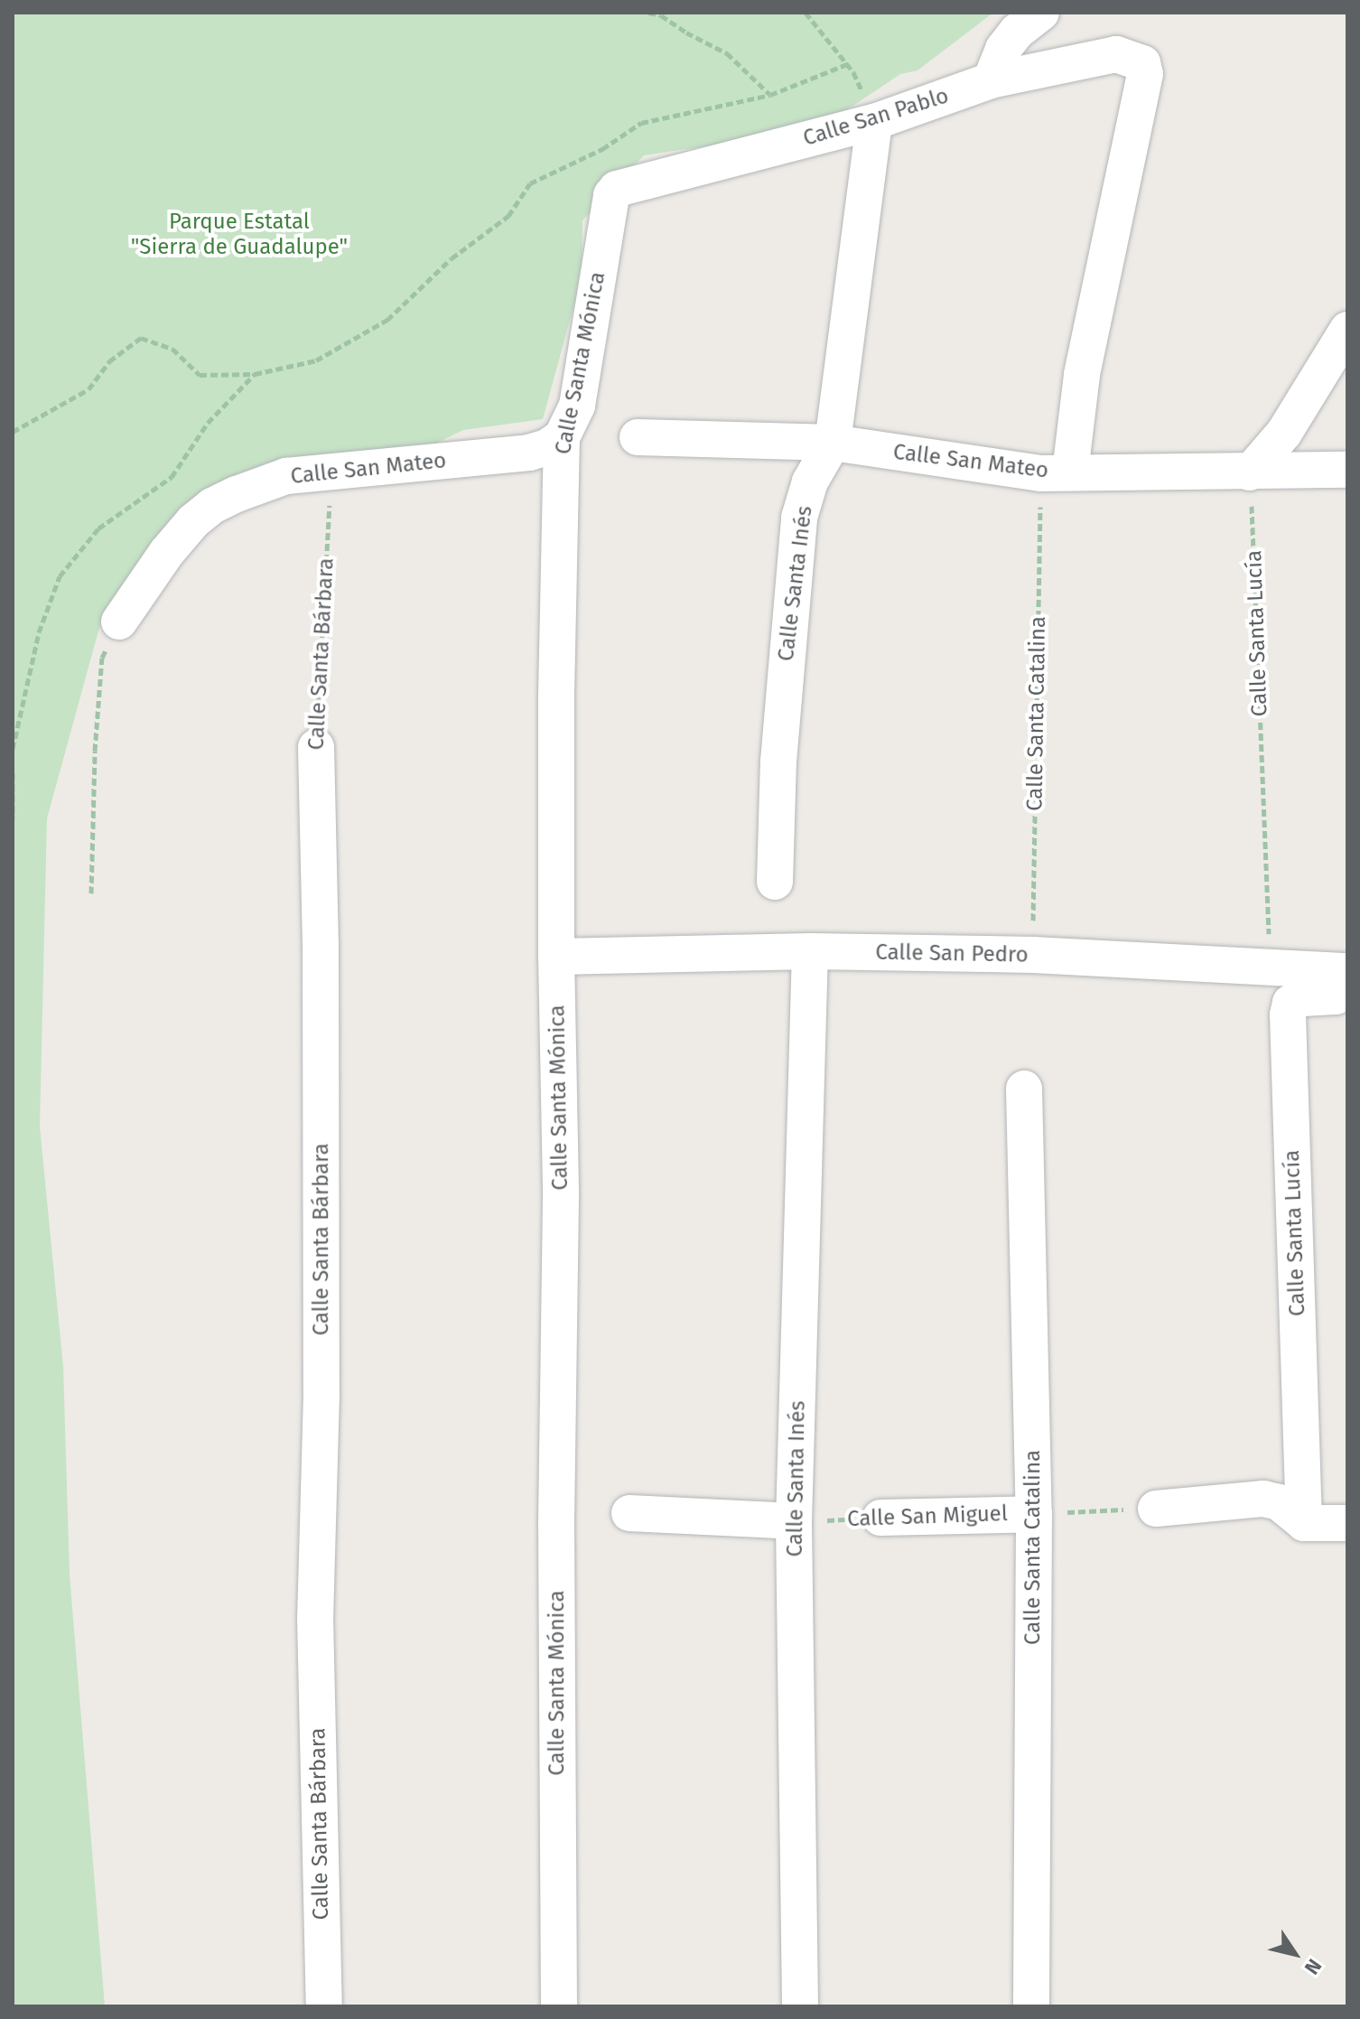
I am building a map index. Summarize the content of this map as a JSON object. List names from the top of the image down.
{
  "streets": {
    "street": [
      "Calle San Pablo",
      "Calle Santa Mónica",
      "Calle San Mateo",
      "Calle Santa Inés",
      "Calle Santa Lucía",
      "Calle Santa Bárbara",
      "Calle Santa Catalina",
      "Calle San Pedro",
      "Calle San Miguel"
    ]
  },
  "crossings": [
    ["Calle San Pablo", "Calle Santa Mónica"],
    ["Calle San Pablo", "Calle San Mateo"],
    ["Calle San Pablo", "Calle Santa Inés"],
    ["Calle San Pablo", "Calle Santa Catalina"],
    ["Calle Santa Mónica", "Calle San Mateo"],
    ["Calle Santa Mónica", "Calle San Pedro"],
    ["Calle San Mateo", "Calle Santa Inés"],
    ["Calle San Mateo", "Calle Santa Lucía"],
    ["Calle San Mateo", "Calle Santa Bárbara"],
    ["Calle San Mateo", "Calle Santa Catalina"],
    ["Calle Santa Inés", "Calle San Pedro"],
    ["Calle Santa Inés", "Calle San Miguel"],
    ["Calle Santa Lucía", "Calle San Pedro"],
    ["Calle Santa Catalina", "Calle San Pedro"],
    ["Calle Santa Catalina", "Calle San Miguel"]
  ],
  "parks": ["Parque Estatal \"Sierra de Guadalupe\""],
  "north": "bottom right"
}
